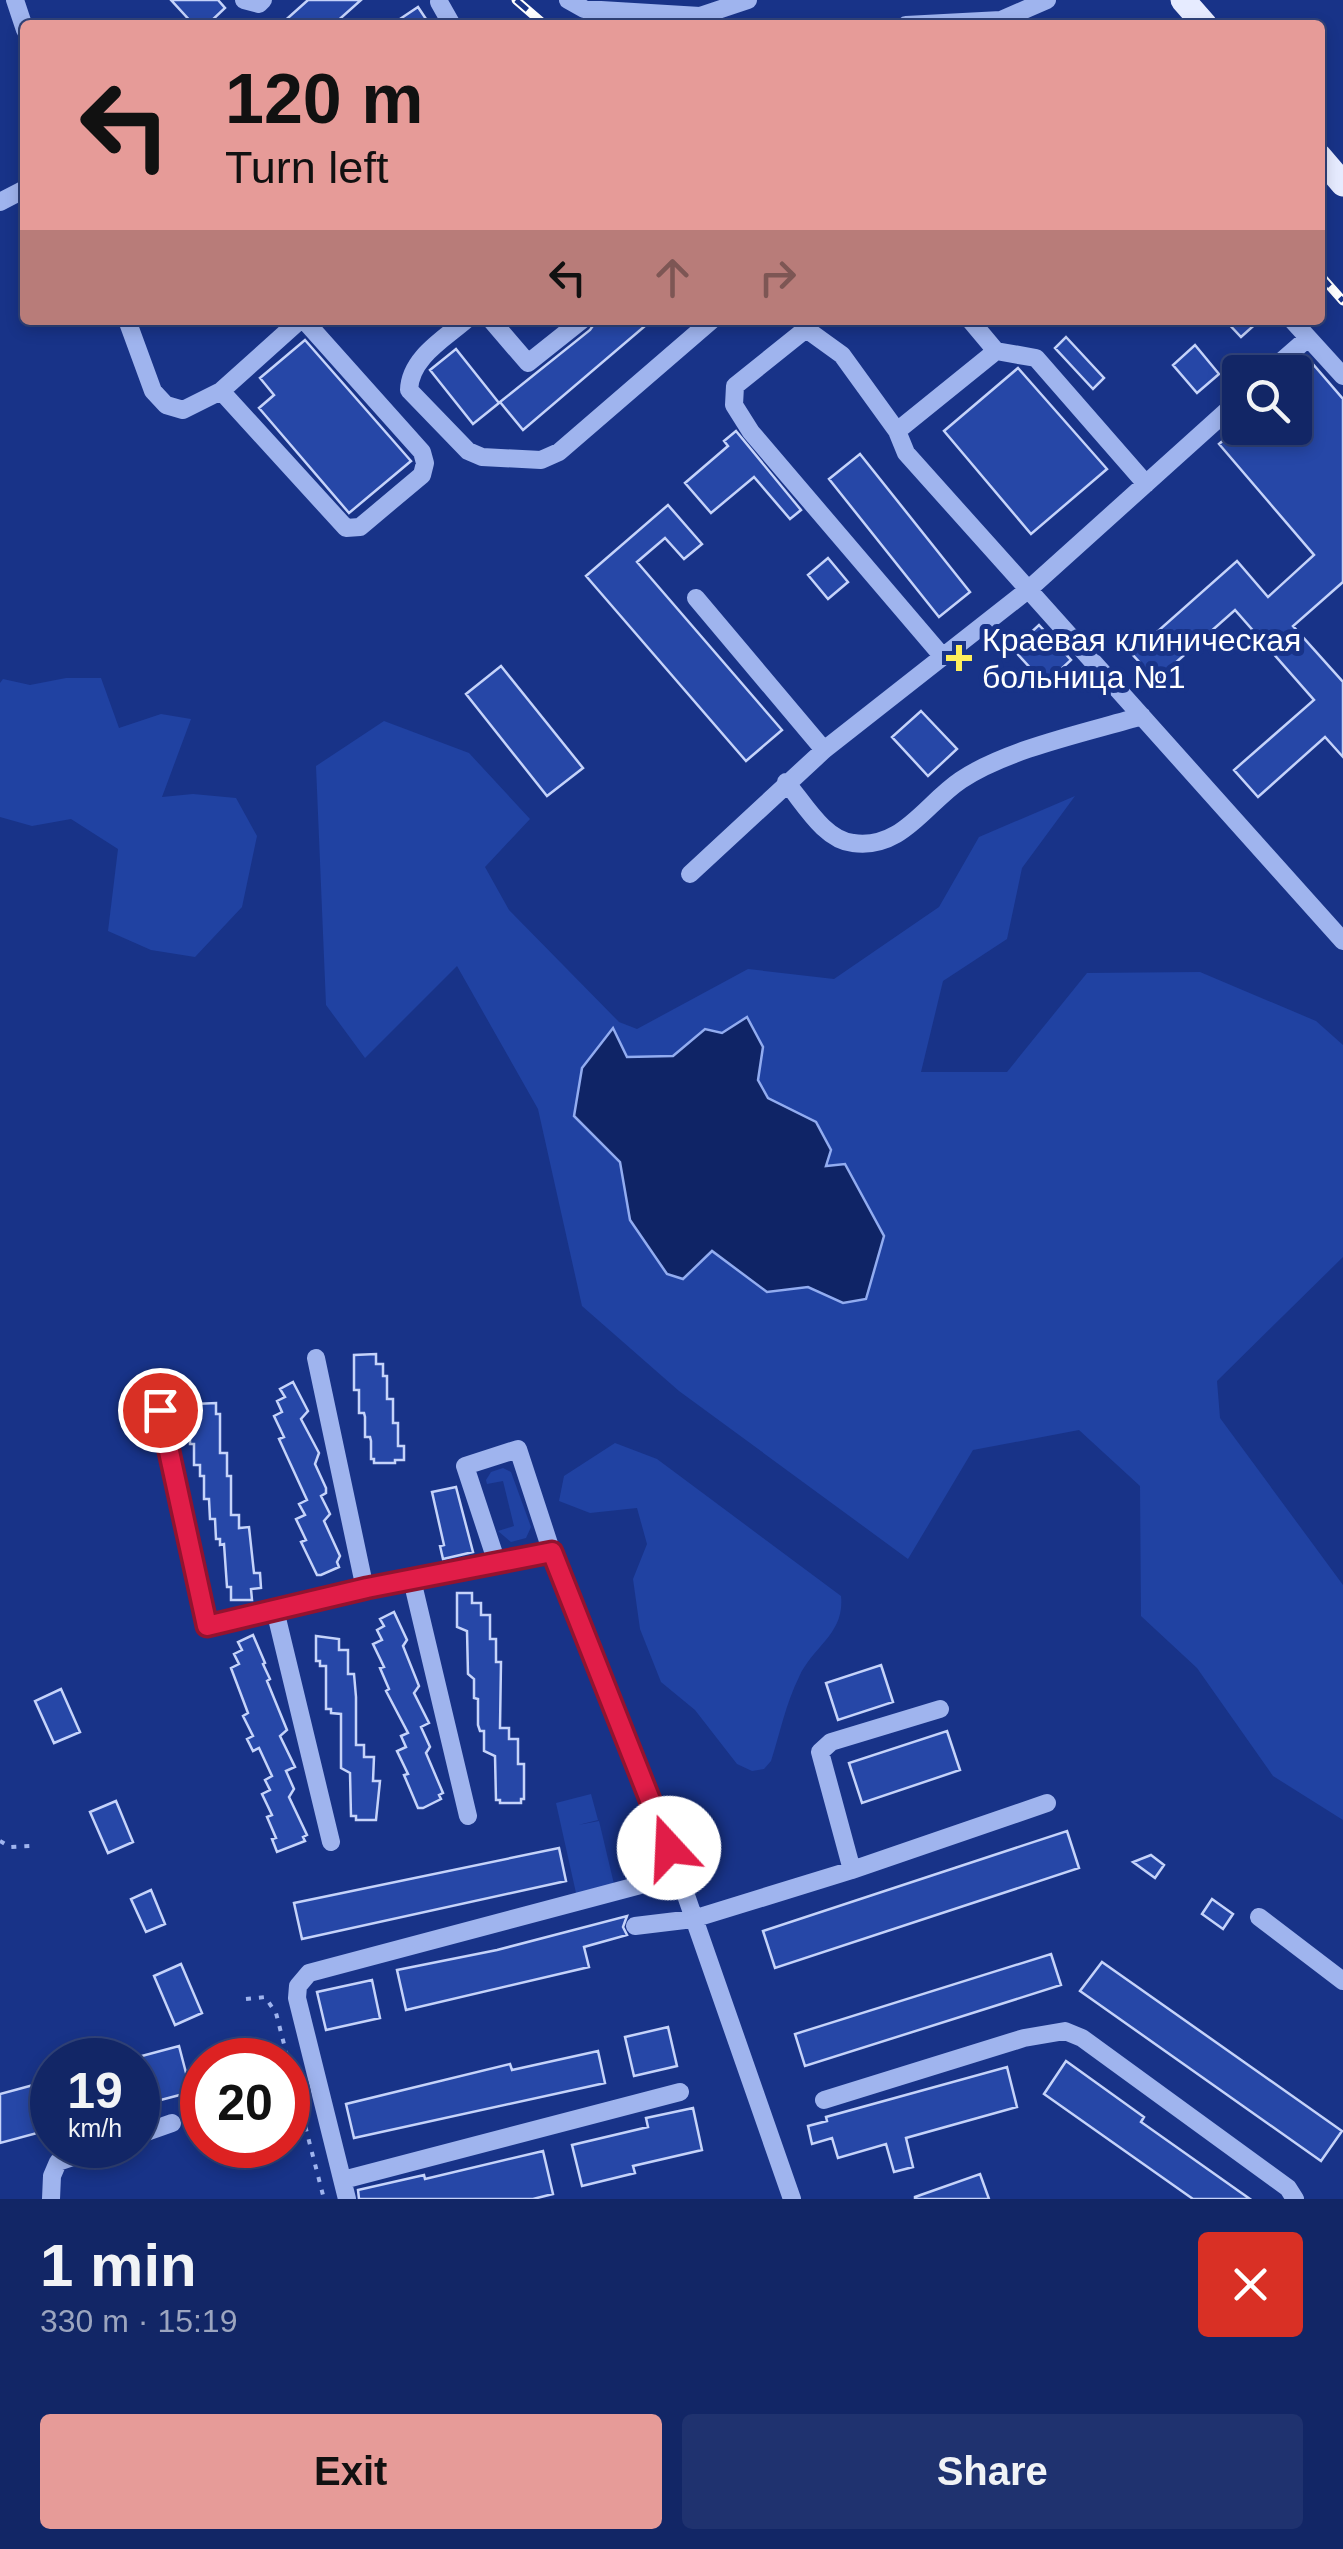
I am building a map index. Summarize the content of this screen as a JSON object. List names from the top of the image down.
{
  "places": {
    "health": ["Краевая клиническая больница №1"]
  },
  "page": {
    "turn": ["120 m", "Turn left"],
    "speed": "19 km/h",
    "limit": "20",
    "heading": ["1 min", "330 m · 15:19"],
    "buttons": ["Exit", "Share"]
  }
}
